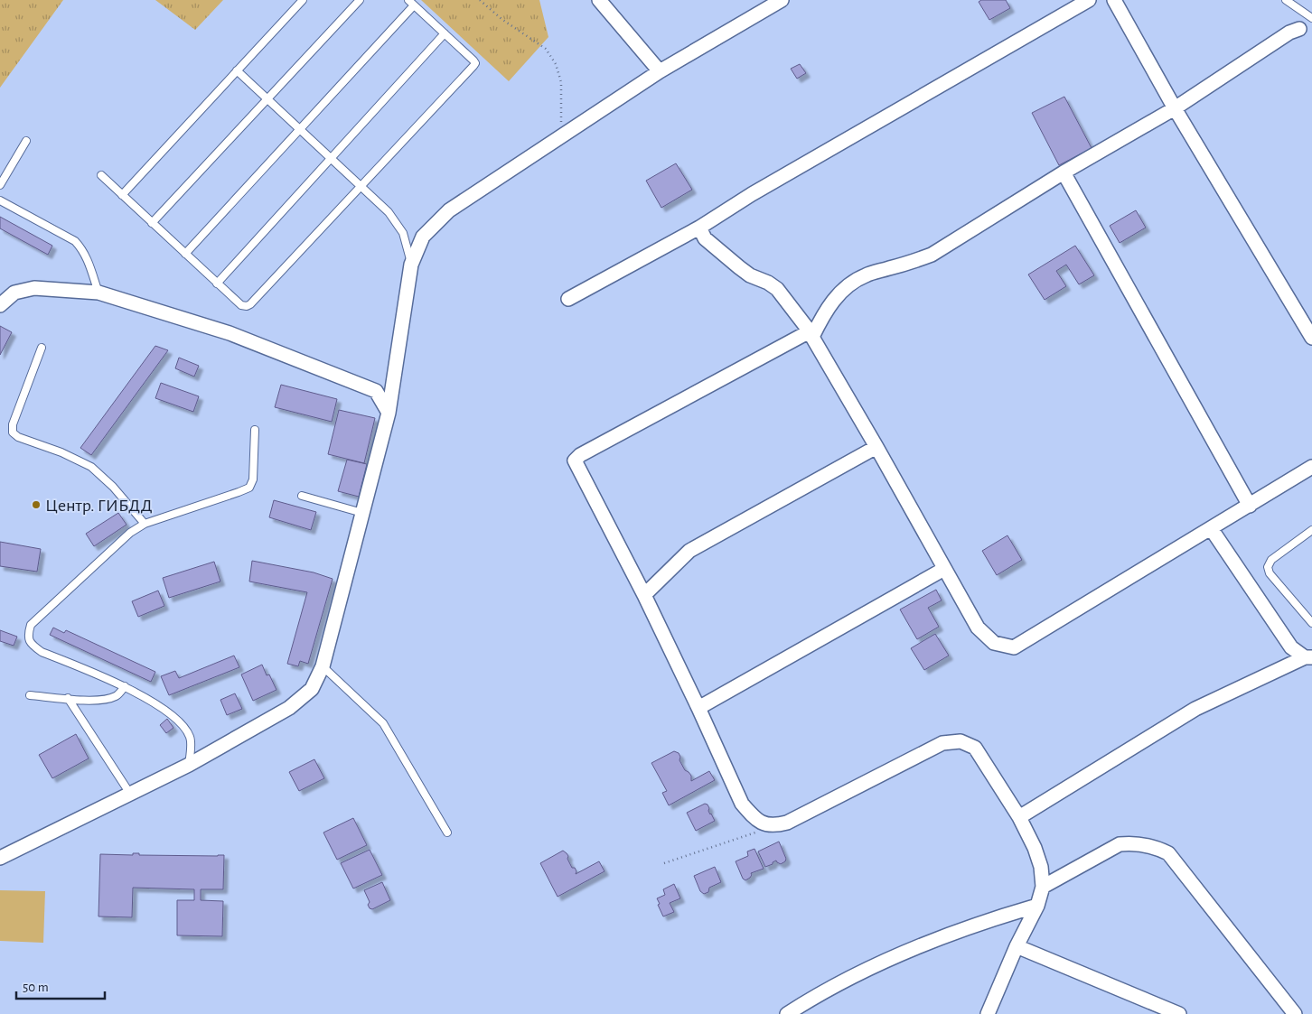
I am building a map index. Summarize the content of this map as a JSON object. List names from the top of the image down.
{
  "places": ["Центр. ГИБДД"],
  "scale_bar": "50 m"
}
